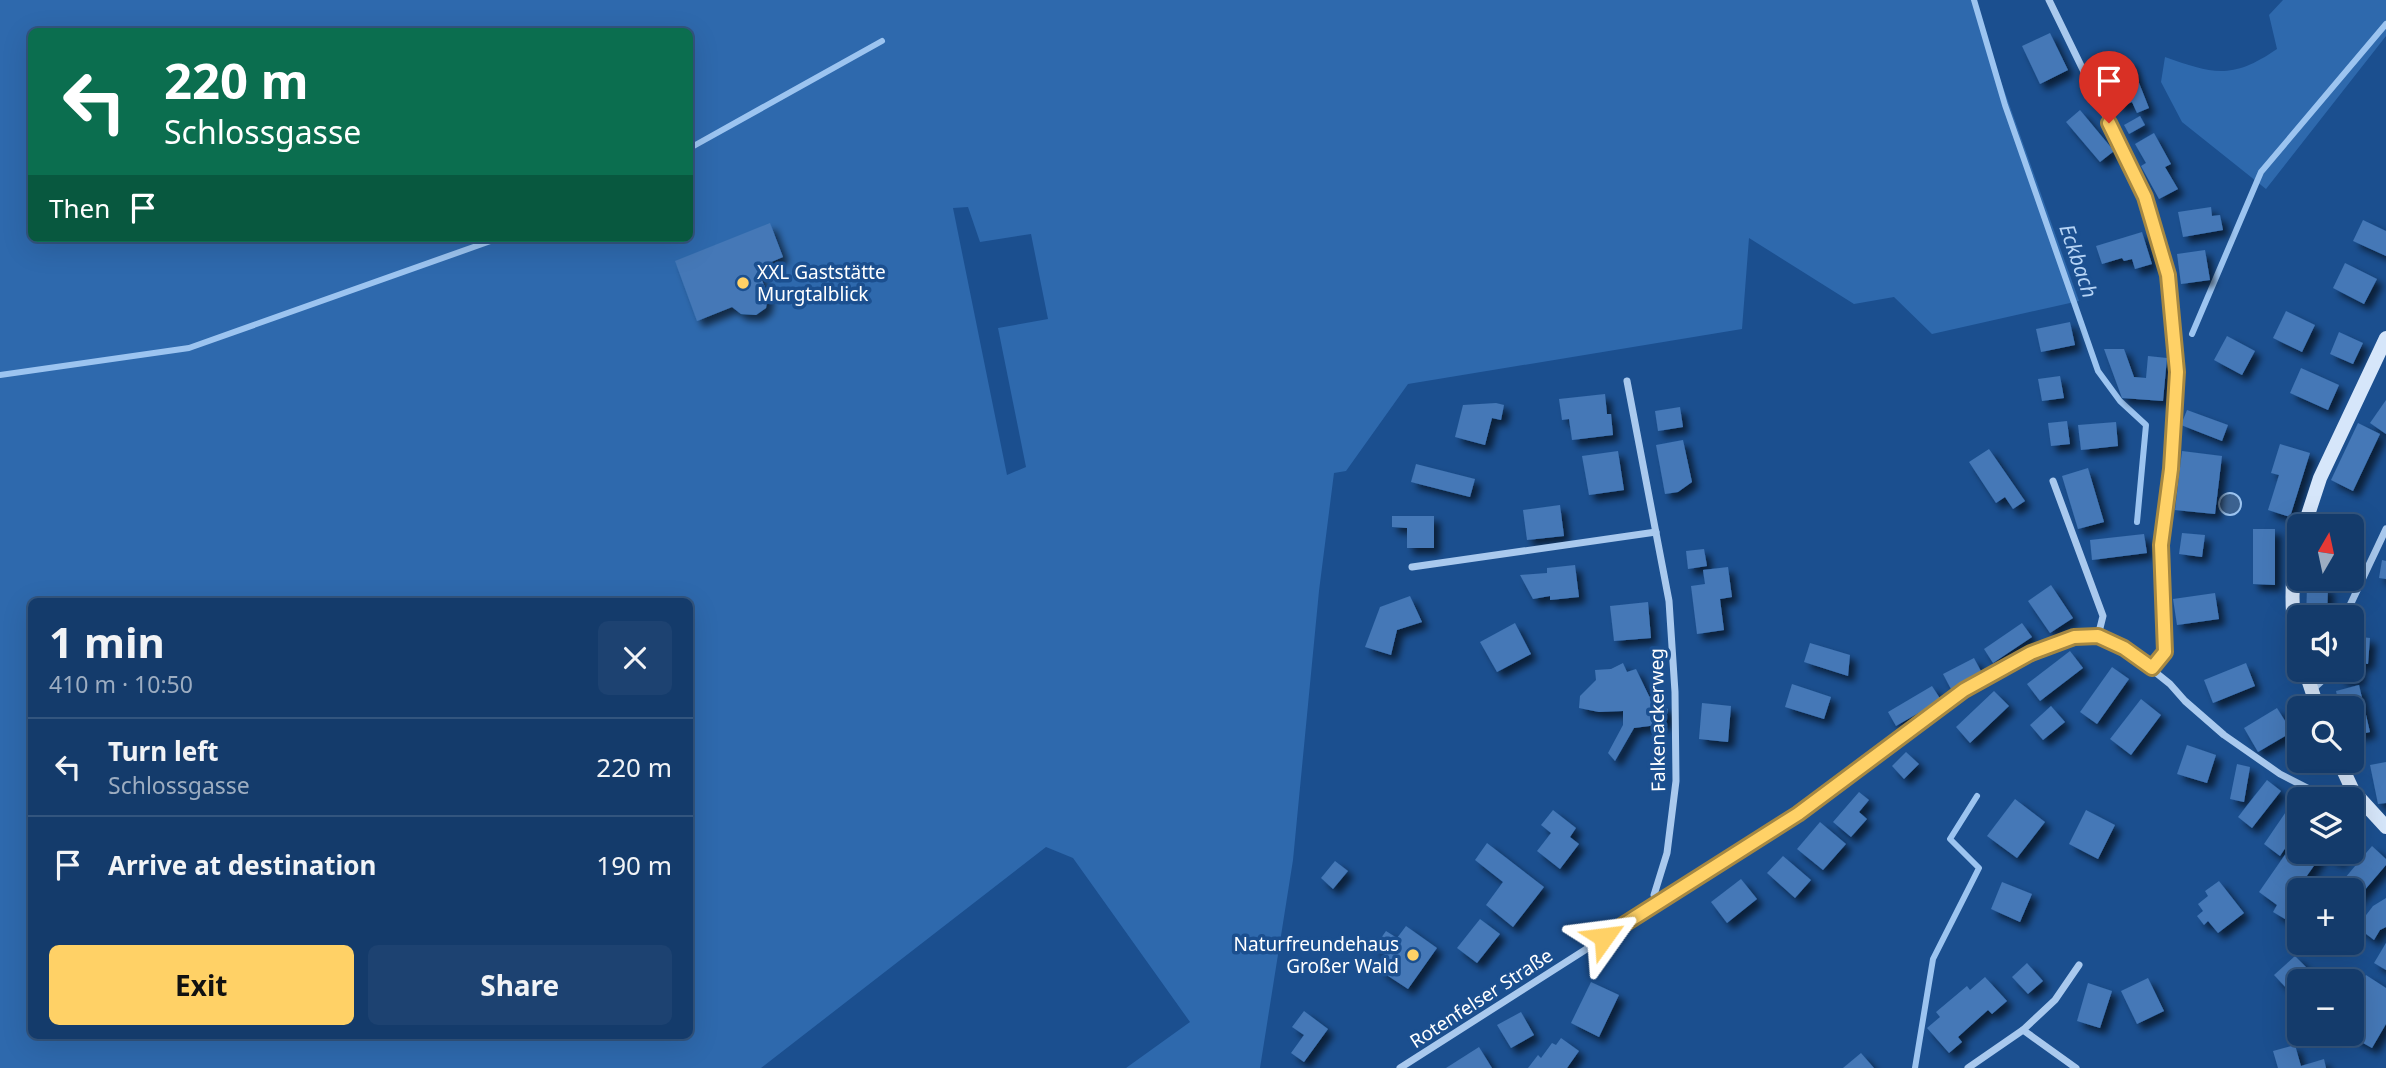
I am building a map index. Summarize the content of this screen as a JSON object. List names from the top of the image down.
{
  "streets": {
    "street": ["Falkenackerweg", "Rotenfelser Straße"]
  },
  "crossings": [
    ["Falkenackerweg", "Rotenfelser Straße"]
  ],
  "water": ["Eckbach"],
  "places": ["XXL Gaststätte Murgtalblick", "Naturfreundehaus Großer Wald"],
  "north": "top",
  "page": {
    "turn": ["220 m", "Schlossgasse"],
    "then": "Then",
    "map_buttons": ["+", "−"],
    "heading": ["1 min", "410 m · 10:50"],
    "list": [
      {
        "name": "Turn left",
        "note": "Schlossgasse",
        "value": "220 m"
      },
      {
        "name": "Arrive at destination",
        "value": "190 m"
      }
    ],
    "buttons": ["Exit", "Share"]
  }
}
